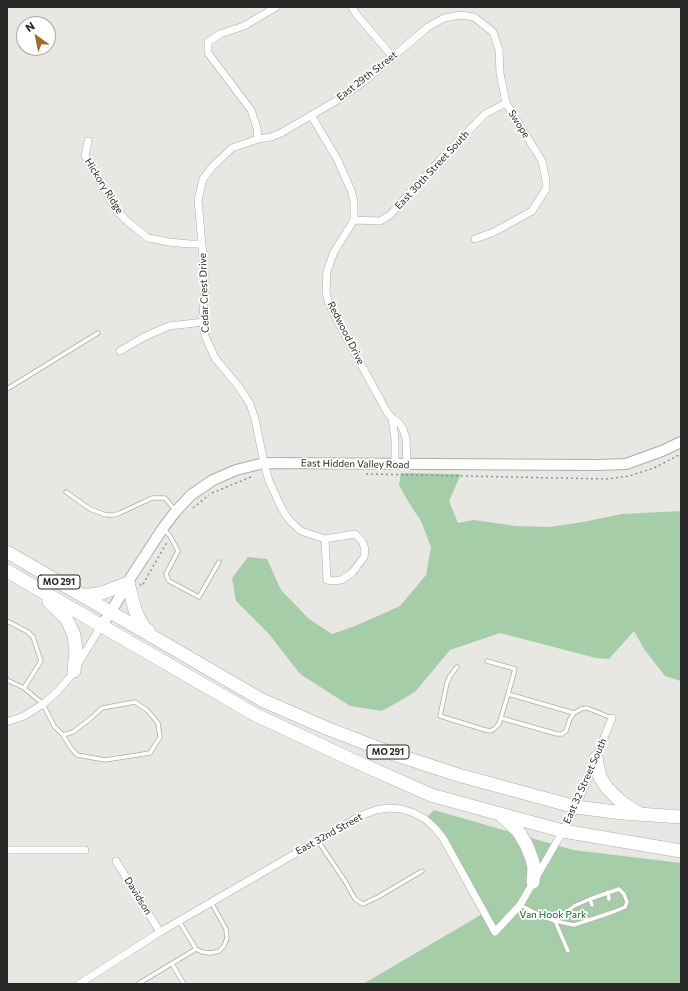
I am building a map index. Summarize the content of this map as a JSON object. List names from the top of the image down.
{
  "streets": {
    "highway": ["MO 291"],
    "main road": ["East Hidden Valley Road"],
    "street": [
      "East 29th Street",
      "Swope",
      "East 30th Street South",
      "Hickory Ridge",
      "Cedar Crest Drive",
      "Redwood Drive",
      "East 32 Street South",
      "East 32nd Street",
      "Davidson"
    ]
  },
  "crossings": [
    ["East 29th Street", "Swope"],
    ["East 29th Street", "Cedar Crest Drive"],
    ["Swope", "East 30th Street South"],
    ["East 30th Street South", "Redwood Drive"],
    ["Hickory Ridge", "Cedar Crest Drive"],
    ["Cedar Crest Drive", "East Hidden Valley Road"],
    ["Redwood Drive", "East Hidden Valley Road"],
    ["East Hidden Valley Road", "MO 291"],
    ["MO 291", "East 32 Street South"],
    ["East 32 Street South", "East 32nd Street"],
    ["East 32nd Street", "Davidson"]
  ],
  "parks": ["Van Hook Park"],
  "north": "top left"
}
